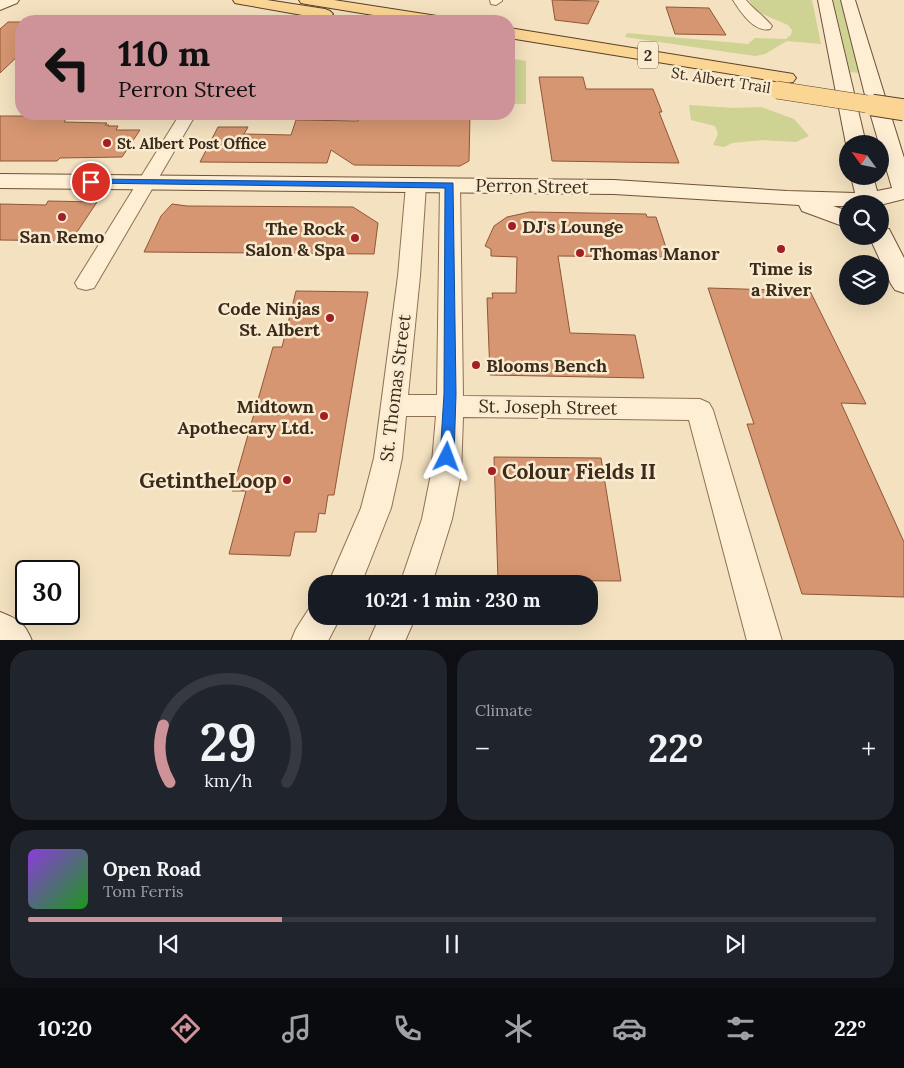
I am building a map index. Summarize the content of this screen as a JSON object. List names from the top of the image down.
{
  "streets": {
    "main road": ["2", "St. Albert Trail"],
    "street": ["Perron Street", "St. Thomas Street", "St. Joseph Street"]
  },
  "crossings": [
    ["Perron Street", "St. Thomas Street"],
    ["St. Thomas Street", "St. Joseph Street"]
  ],
  "places": [
    "St. Albert Post Office",
    "San Remo",
    "DJ's Lounge",
    "The Rock Salon & Spa",
    "Time is a River",
    "Thomas Manor",
    "Code Ninjas St. Albert",
    "Blooms Bench",
    "Midtown Apothecary Ltd.",
    "Colour Fields II",
    "GetintheLoop"
  ],
  "north": "top left",
  "page": {
    "turn": ["110 m", "Perron Street"],
    "limit": "30",
    "trip": "10:21 · 1 min · 230 m",
    "tile": "Climate",
    "heat": ["−", "22°", "+"],
    "song": ["Open Road", "Tom Ferris"],
    "tabs": ["10:20", "22°"],
    "gauge": ["29", "km/h"]
  }
}
